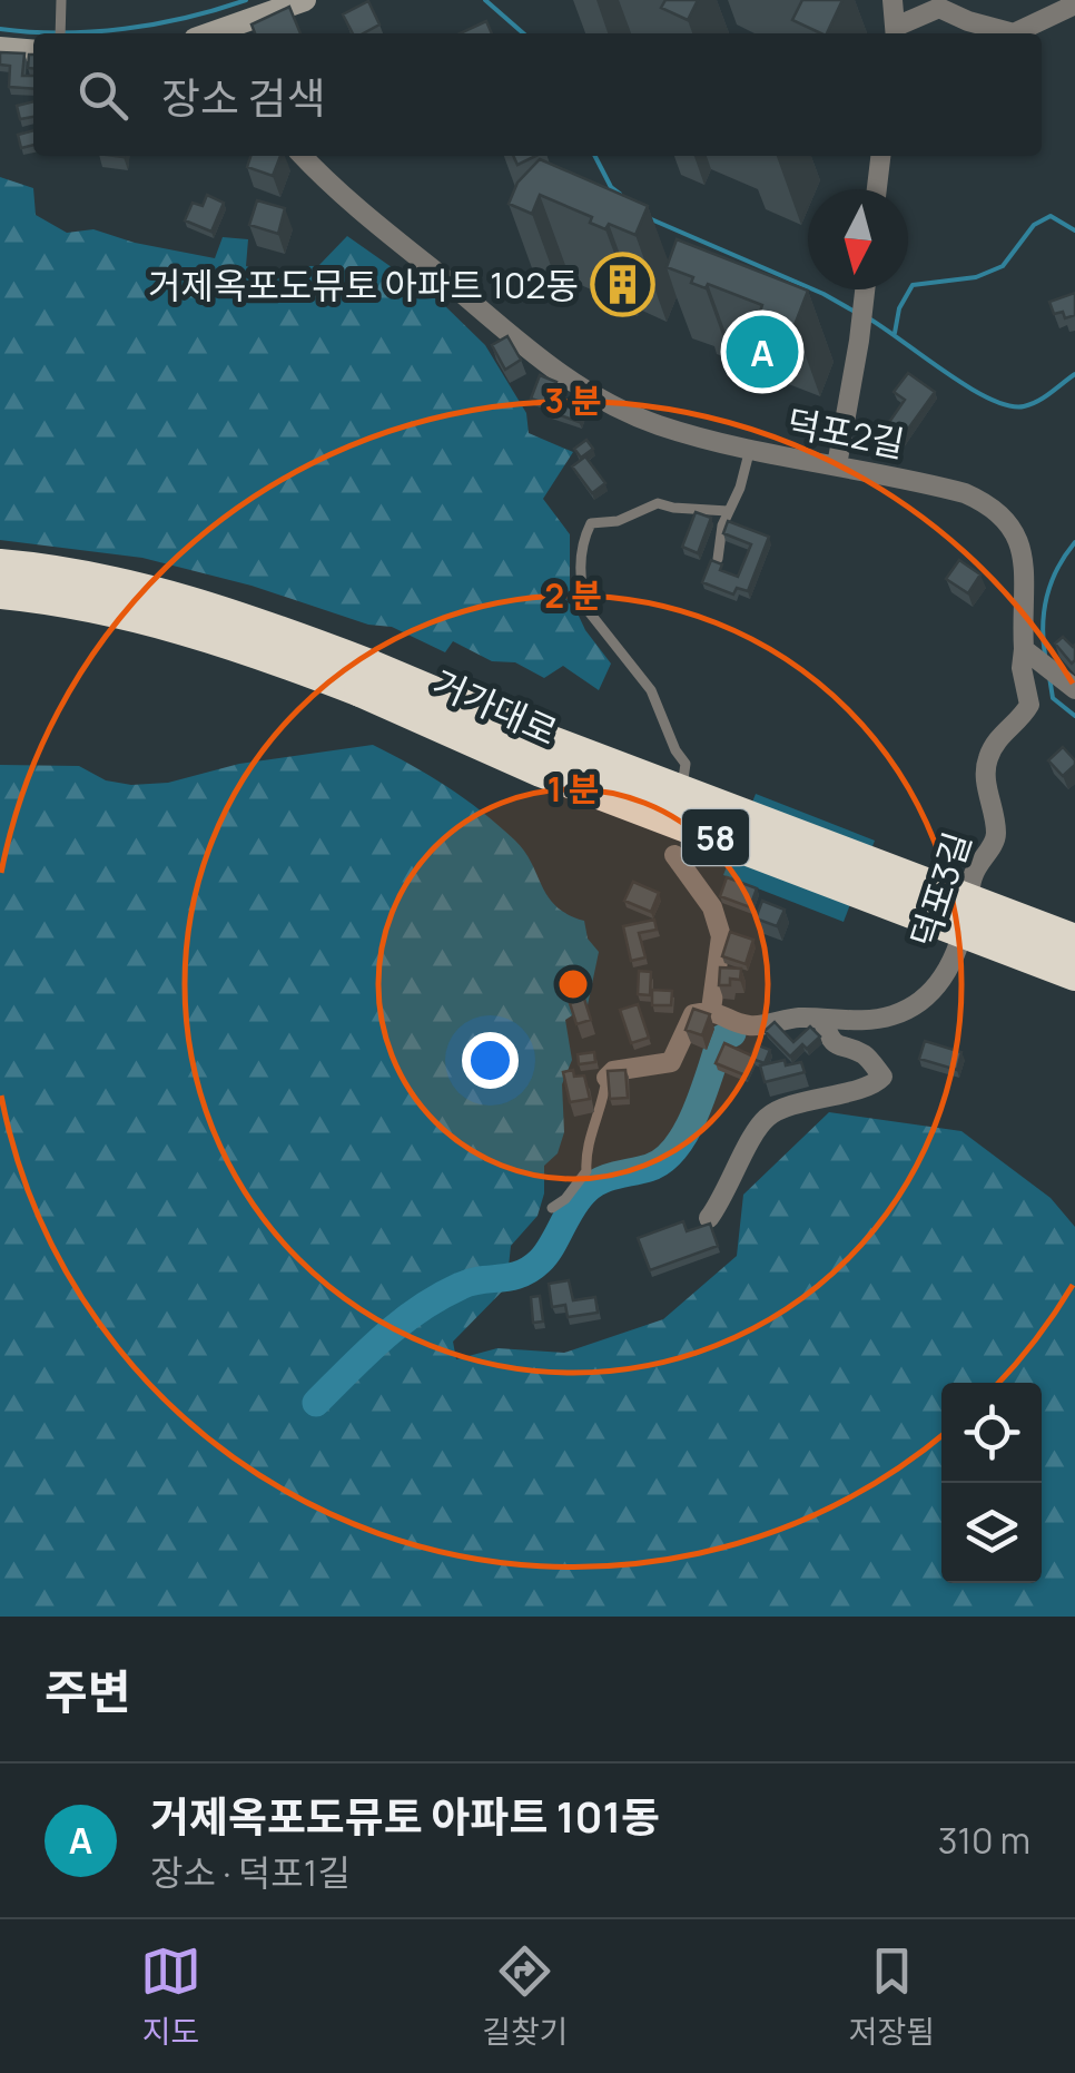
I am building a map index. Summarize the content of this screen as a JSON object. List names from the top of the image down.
{
  "streets": {
    "highway": ["거가대로", "58"],
    "street": ["덕포2길", "덕포3길"]
  },
  "crossings": [
    ["덕포2길", "덕포3길"]
  ],
  "places": {
    "building": ["거제옥포도뮤토 아파트 102동"]
  },
  "north": "bottom",
  "page": {
    "search": "장소 검색",
    "pins": "A",
    "heading": "주변",
    "list": [
      {
        "mark": "A",
        "name": "거제옥포도뮤토 아파트 101동",
        "note": "장소 · 덕포1길",
        "value": "310 m"
      }
    ],
    "nav": ["지도", "길찾기", "저장됨"]
  },
  "rings": ["3 분", "2 분", "1 분"]
}
